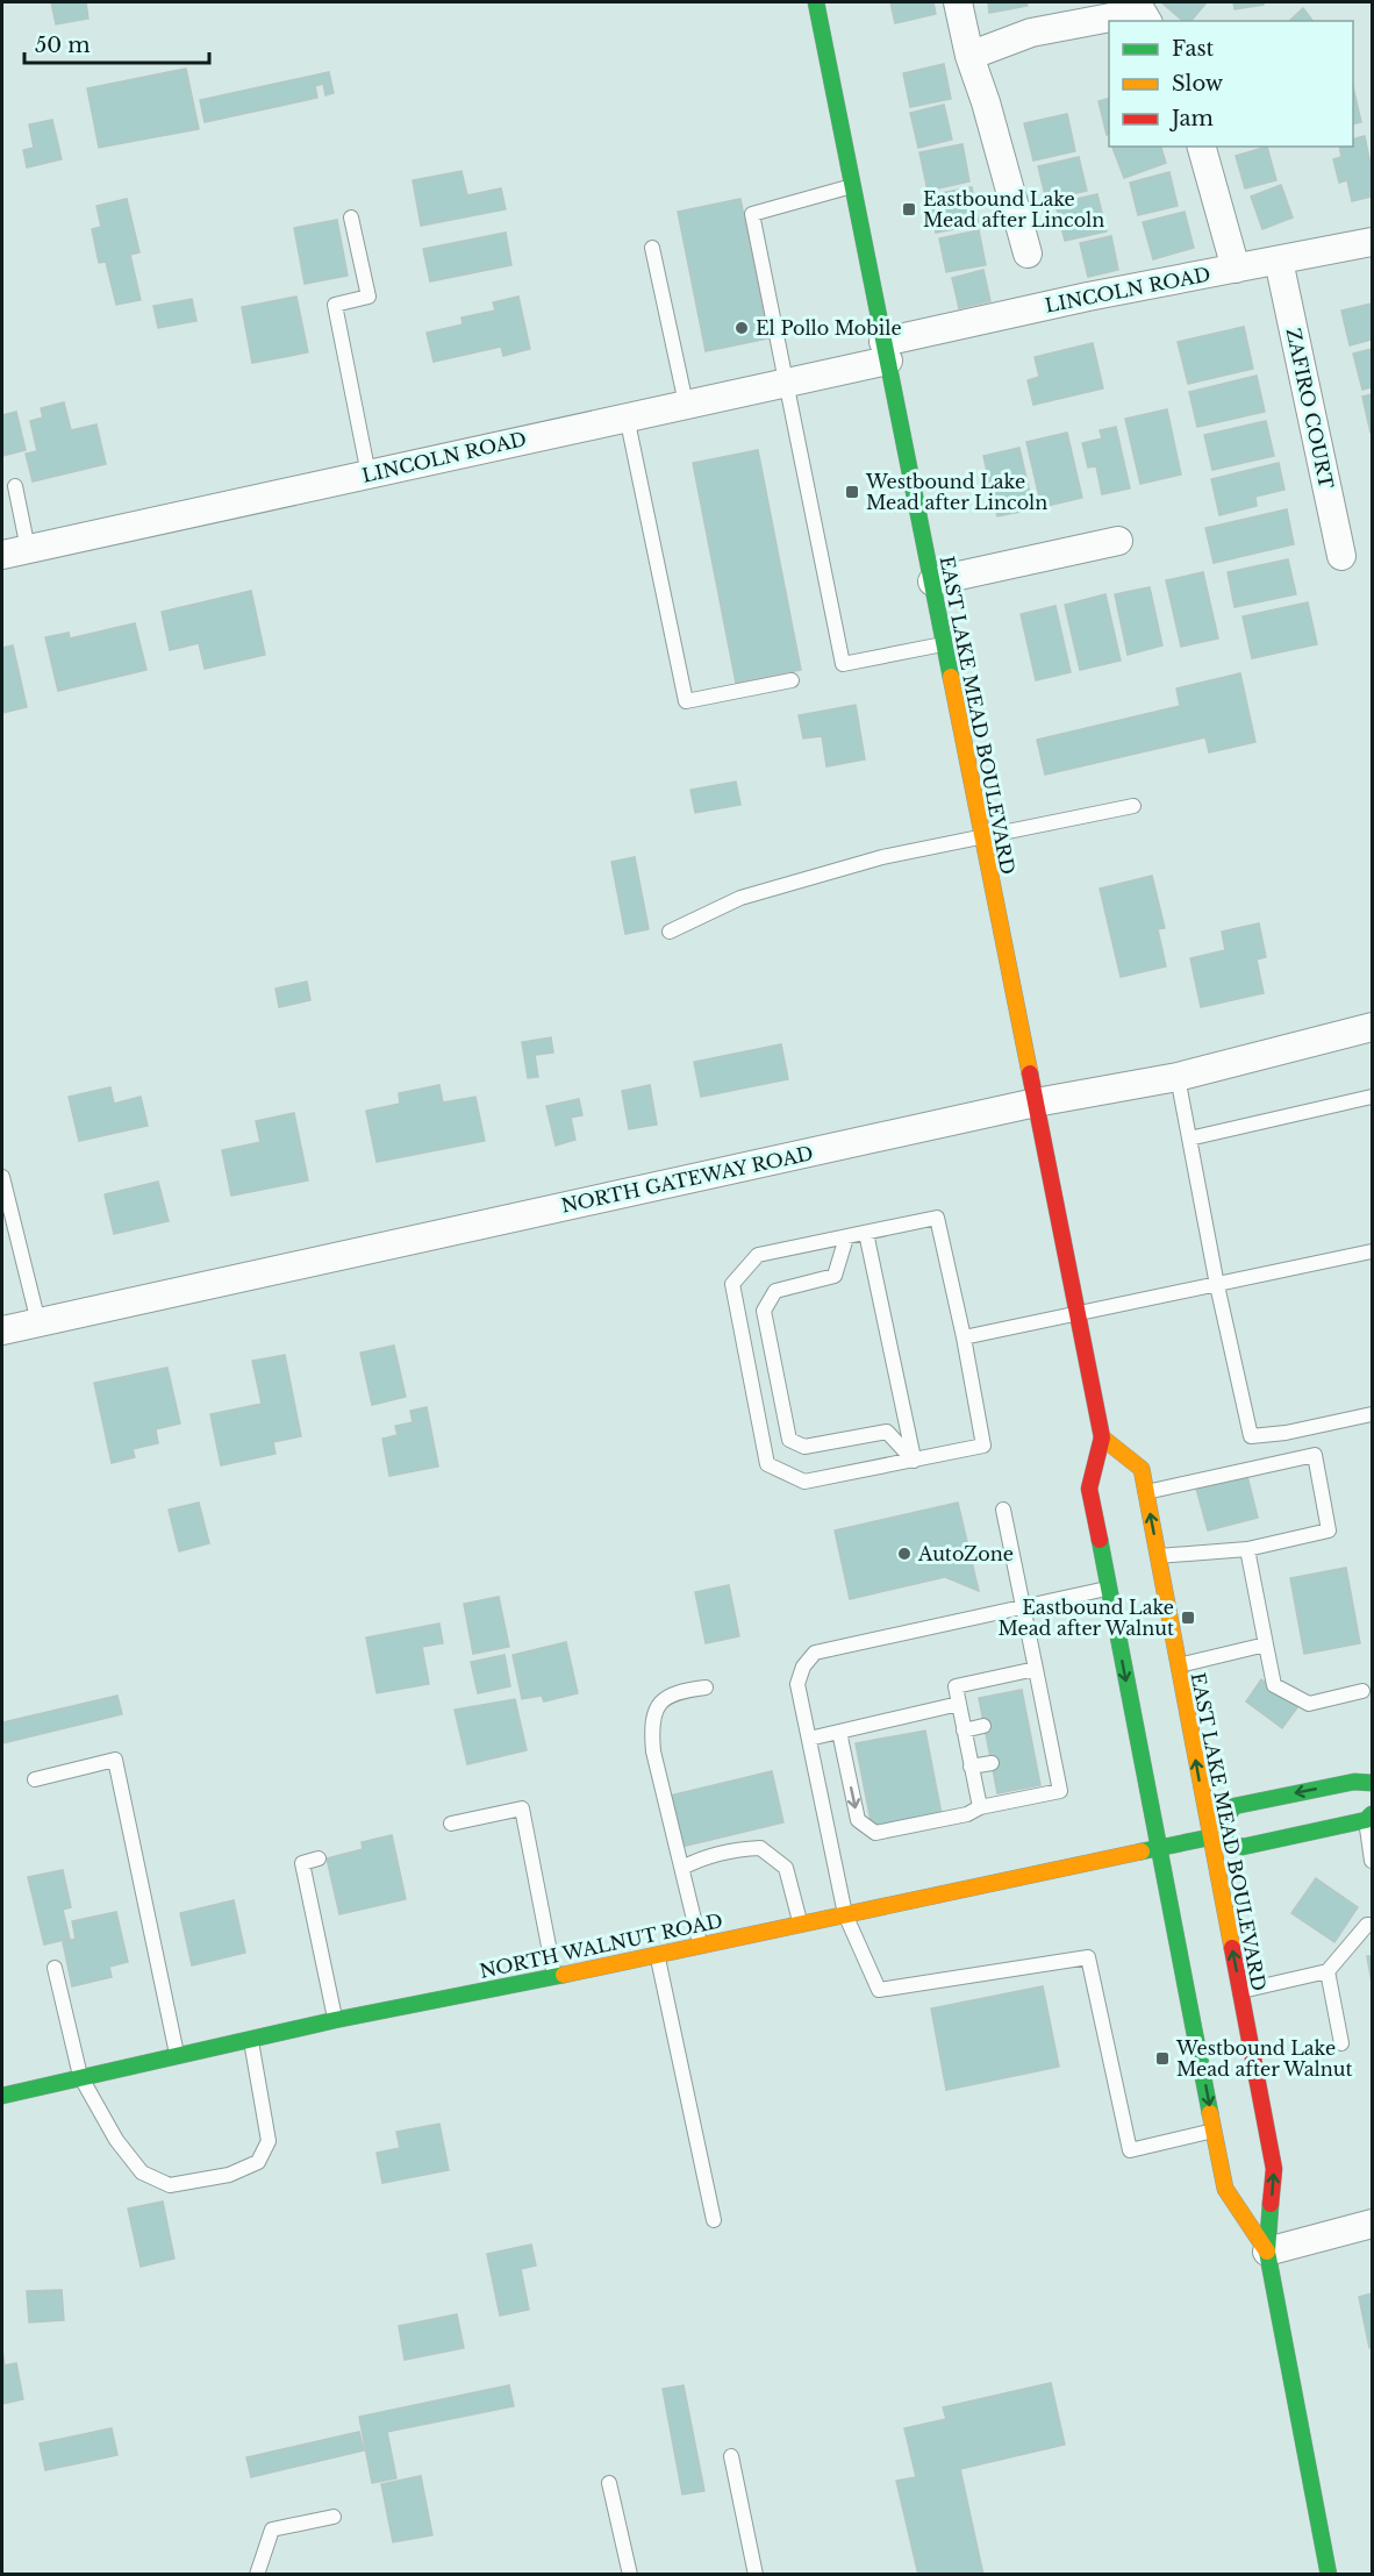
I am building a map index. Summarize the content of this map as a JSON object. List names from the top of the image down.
{
  "streets": {
    "main road": ["EAST LAKE MEAD BOULEVARD", "NORTH WALNUT ROAD"],
    "street": ["LINCOLN ROAD", "ZAFIRO COURT", "NORTH GATEWAY ROAD"]
  },
  "crossings": [
    ["LINCOLN ROAD", "ZAFIRO COURT"],
    ["LINCOLN ROAD", "EAST LAKE MEAD BOULEVARD"],
    ["EAST LAKE MEAD BOULEVARD", "NORTH GATEWAY ROAD"],
    ["EAST LAKE MEAD BOULEVARD", "NORTH WALNUT ROAD"]
  ],
  "places": {
    "transit": [
      "Eastbound Lake Mead after Lincoln",
      "Westbound Lake Mead after Lincoln",
      "Eastbound Lake Mead after Walnut",
      "Westbound Lake Mead after Walnut"
    ],
    "other": ["El Pollo Mobile", "AutoZone"]
  },
  "legend": ["Fast", "Slow", "Jam"],
  "scale_bar": "50 m"
}
